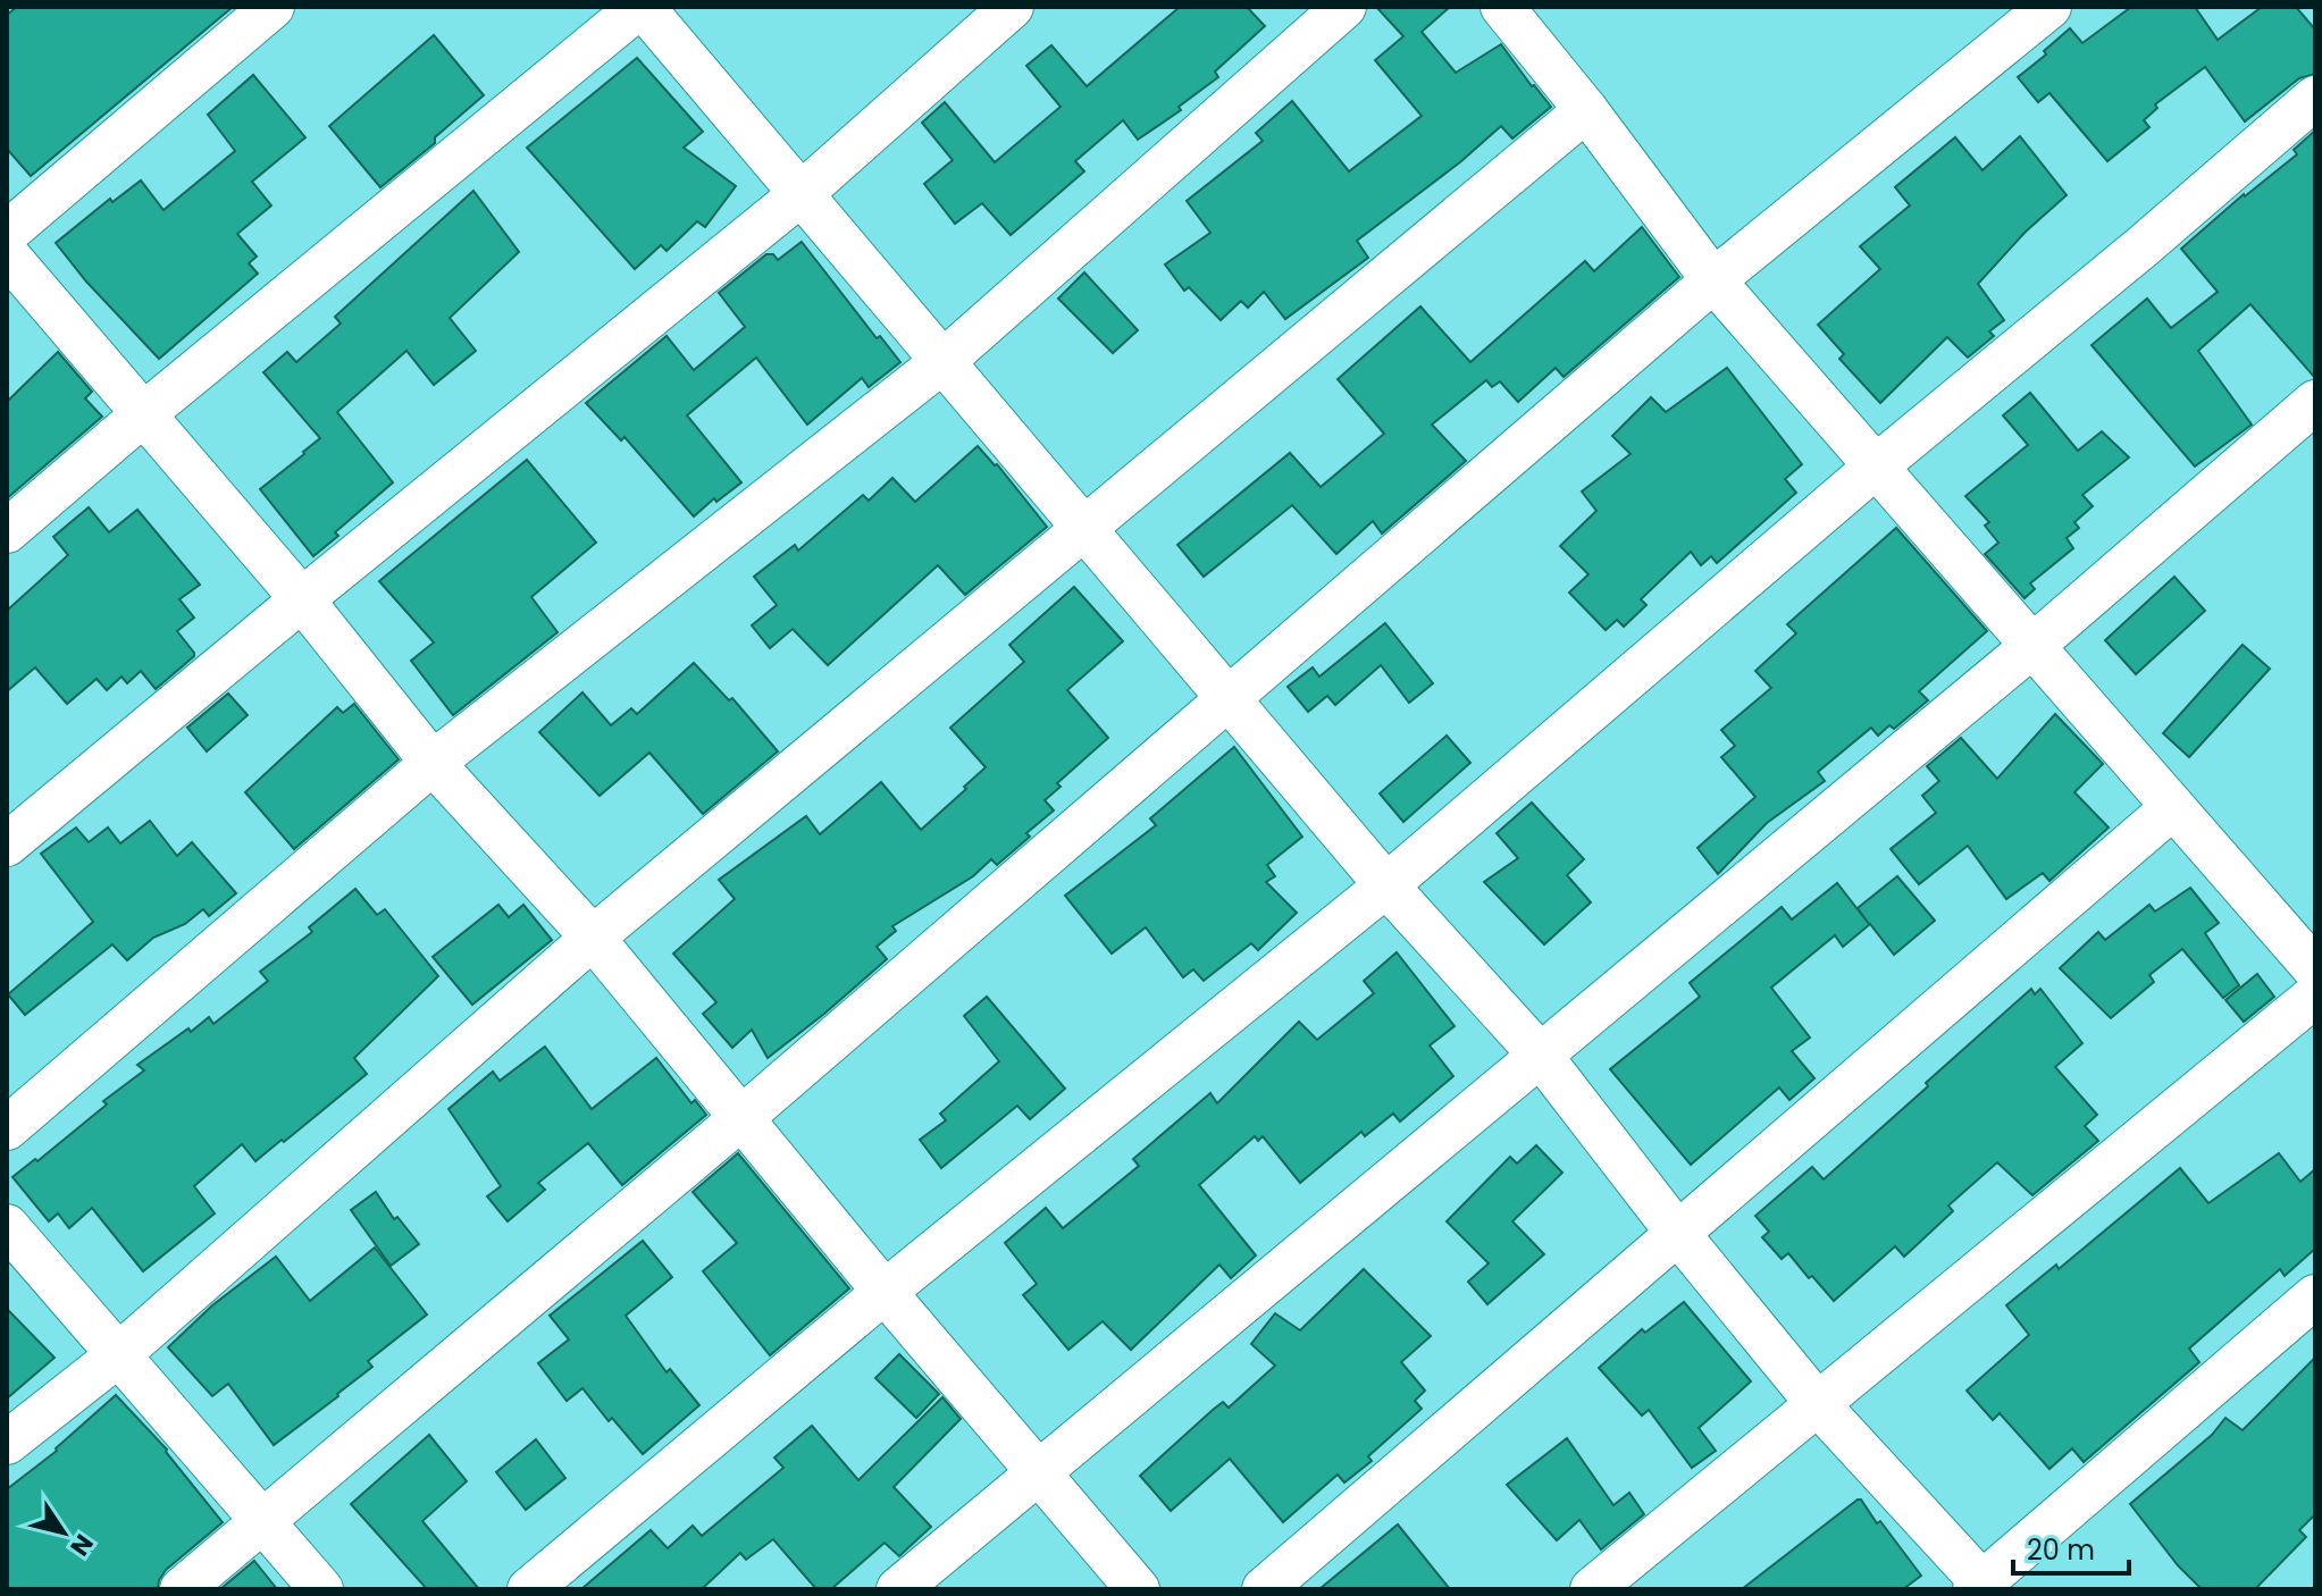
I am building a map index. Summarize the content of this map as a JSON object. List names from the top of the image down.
{
  "scale_bar": "20 m",
  "north": "bottom right"
}
